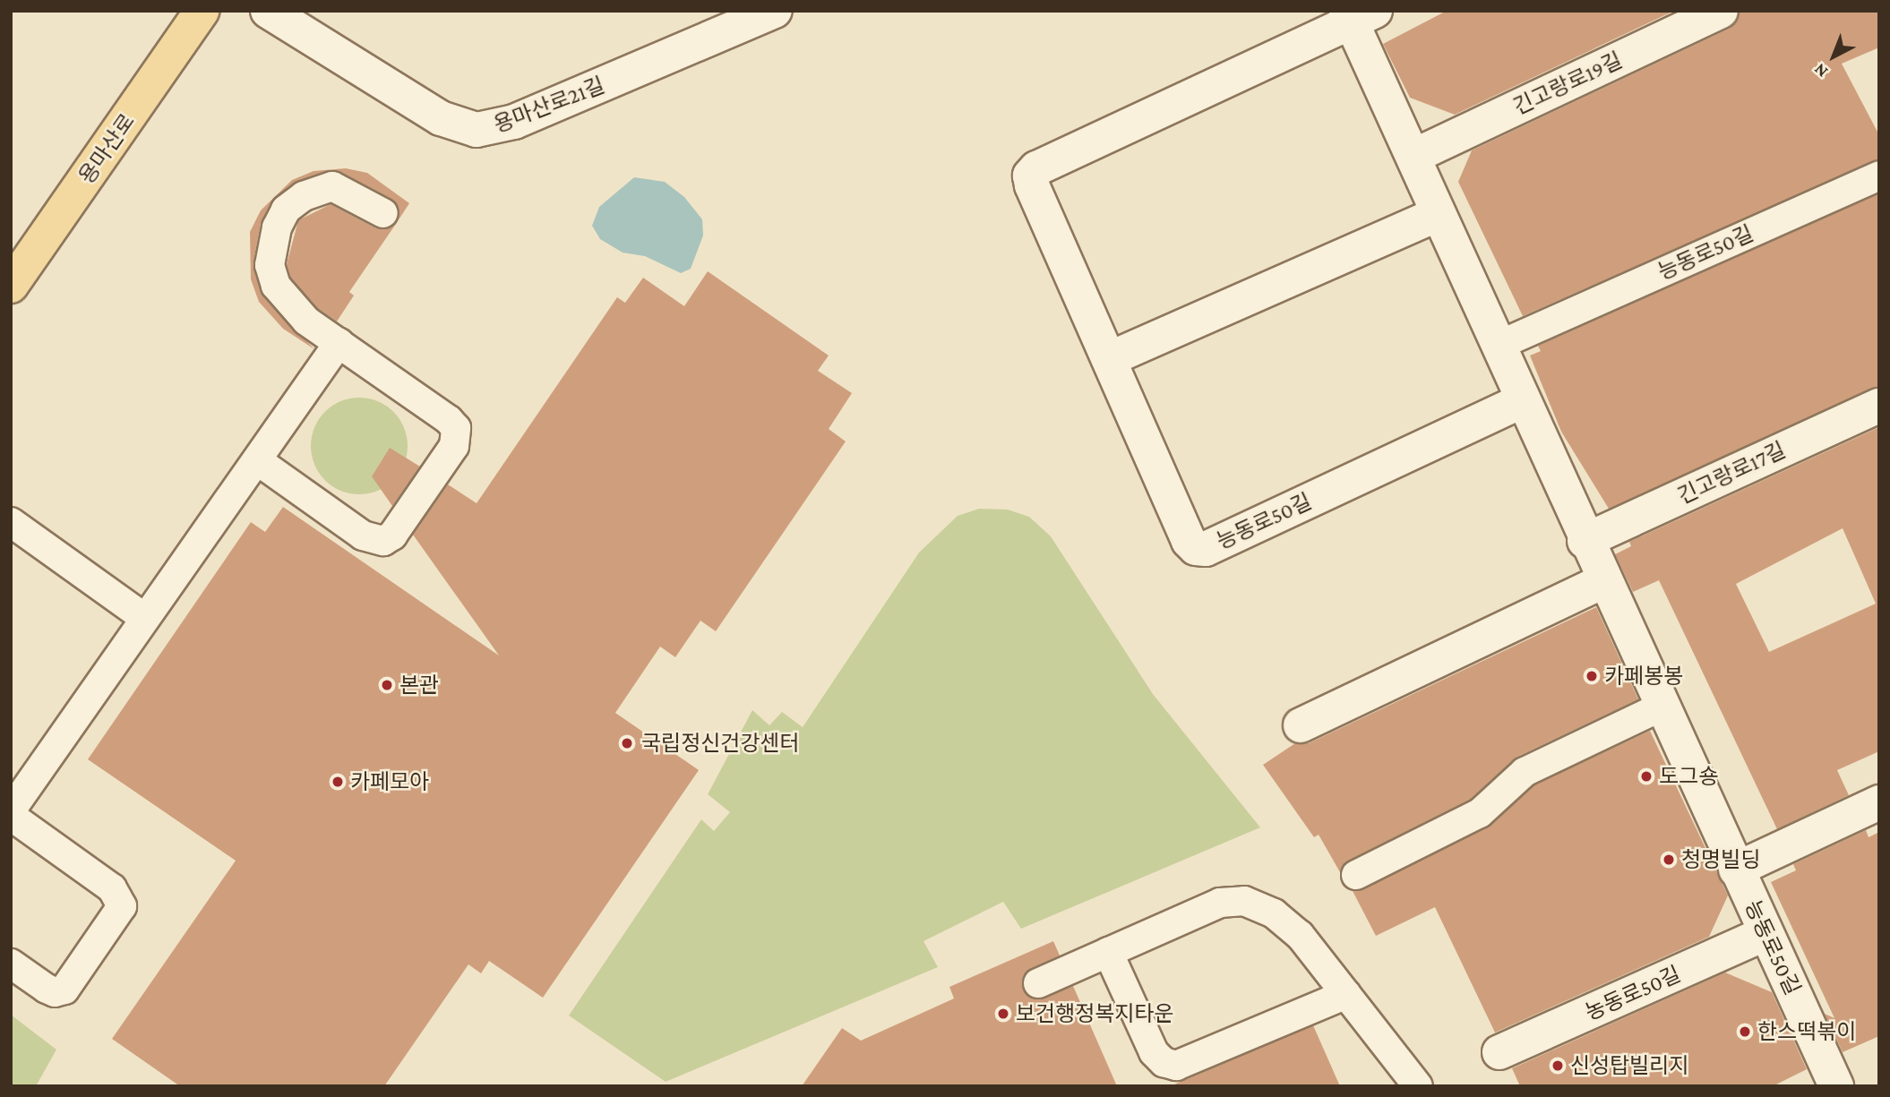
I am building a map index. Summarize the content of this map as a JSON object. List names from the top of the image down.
{
  "streets": {
    "main road": ["용마산로"],
    "street": [
      "긴고랑로19길",
      "용마산로21길",
      "능동로50길",
      "긴고랑로17길",
      "농동로50길"
    ]
  },
  "crossings": [
    ["긴고랑로19길", "능동로50길"],
    ["능동로50길", "긴고랑로17길"],
    ["능동로50길", "농동로50길"]
  ],
  "places": [
    "카페봉봉",
    "본관",
    "국립정신건강센터",
    "도그숑",
    "카페모아",
    "청명빌딩",
    "보건행정복지타운",
    "한스떡볶이",
    "신성탑빌리지"
  ],
  "north": "bottom left"
}
